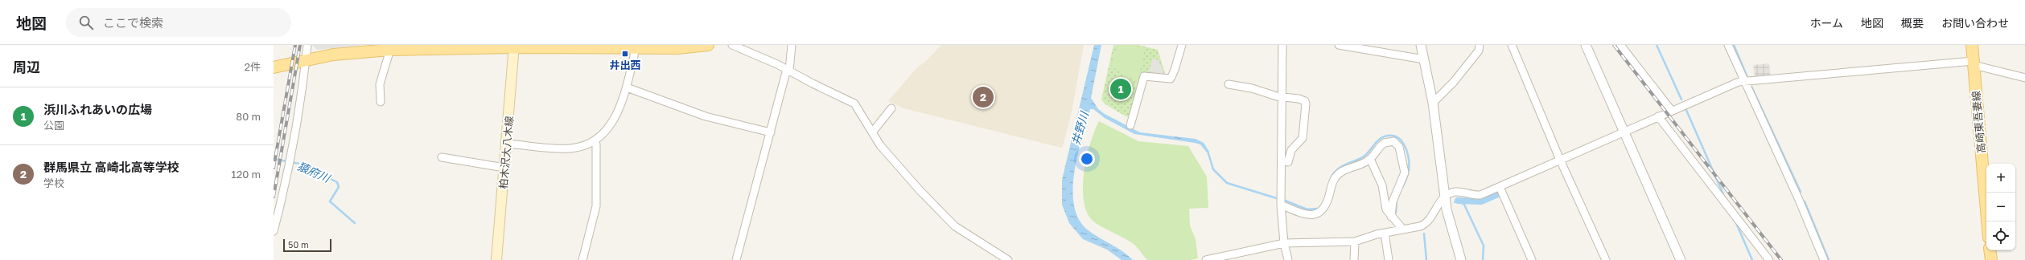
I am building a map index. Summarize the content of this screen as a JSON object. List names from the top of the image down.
{
  "streets": {
    "main road": ["高崎東吾妻線", "柏木沢大八木線"]
  },
  "water": ["井野川", "猿府川"],
  "places": {
    "transit": ["井出西"]
  },
  "scale_bar": "50 m",
  "page": {
    "header": "地図",
    "search": "ここで検索",
    "nav": [
      "ホーム",
      "地図",
      "概要",
      "お問い合わせ"
    ],
    "heading": ["周辺", "2件"],
    "pins": ["1", "2"],
    "list": [
      {
        "mark": "1",
        "name": "浜川ふれあいの広場",
        "note": "公園",
        "value": "80 m"
      },
      {
        "mark": "2",
        "name": "群馬県立 高崎北高等学校",
        "note": "学校",
        "value": "120 m"
      }
    ],
    "map_buttons": ["+", "−"],
    "scale": "50 m"
  }
}
